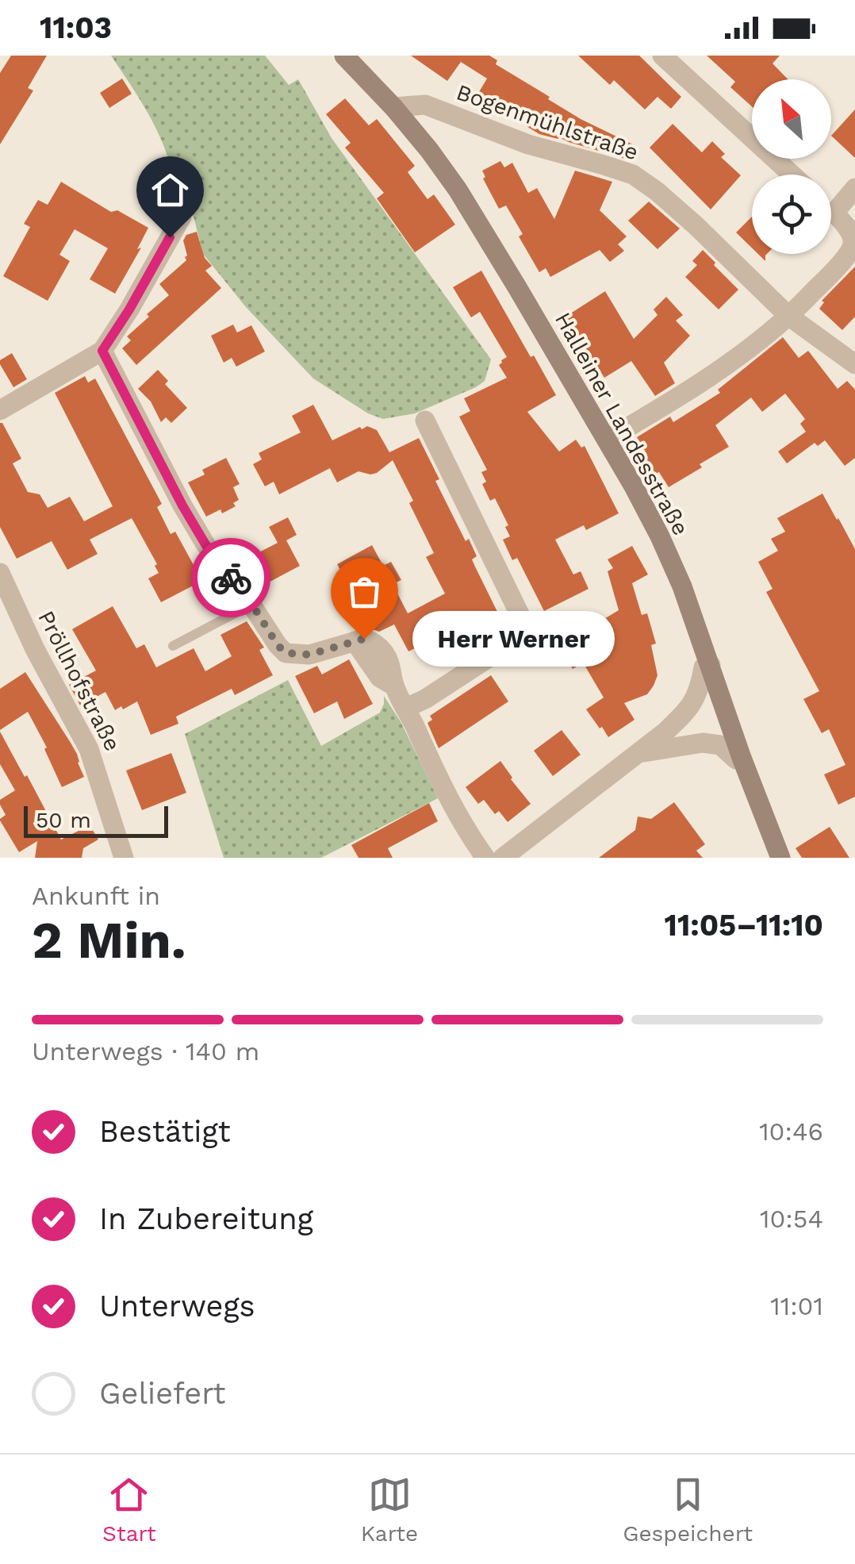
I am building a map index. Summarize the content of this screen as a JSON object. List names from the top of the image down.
{
  "streets": {
    "main road": ["Halleiner Landesstraße"],
    "street": ["Bogenmühlstraße", "Pröllhofstraße"]
  },
  "crossings": [
    ["Bogenmühlstraße", "Halleiner Landesstraße"]
  ],
  "places": ["Herr Werner"],
  "scale_bar": "50 m",
  "north": "top left",
  "page": {
    "status": "11:03",
    "bubble": "Herr Werner",
    "scale": "50 m",
    "heading": ["2 Min.", "Ankunft in", "11:05–11:10"],
    "bar": "Unterwegs · 140 m",
    "list": [
      ["Bestätigt", "10:46"],
      ["In Zubereitung", "10:54"],
      ["Unterwegs", "11:01"],
      "Geliefert"
    ],
    "tabs": ["Start", "Karte", "Gespeichert"]
  }
}
